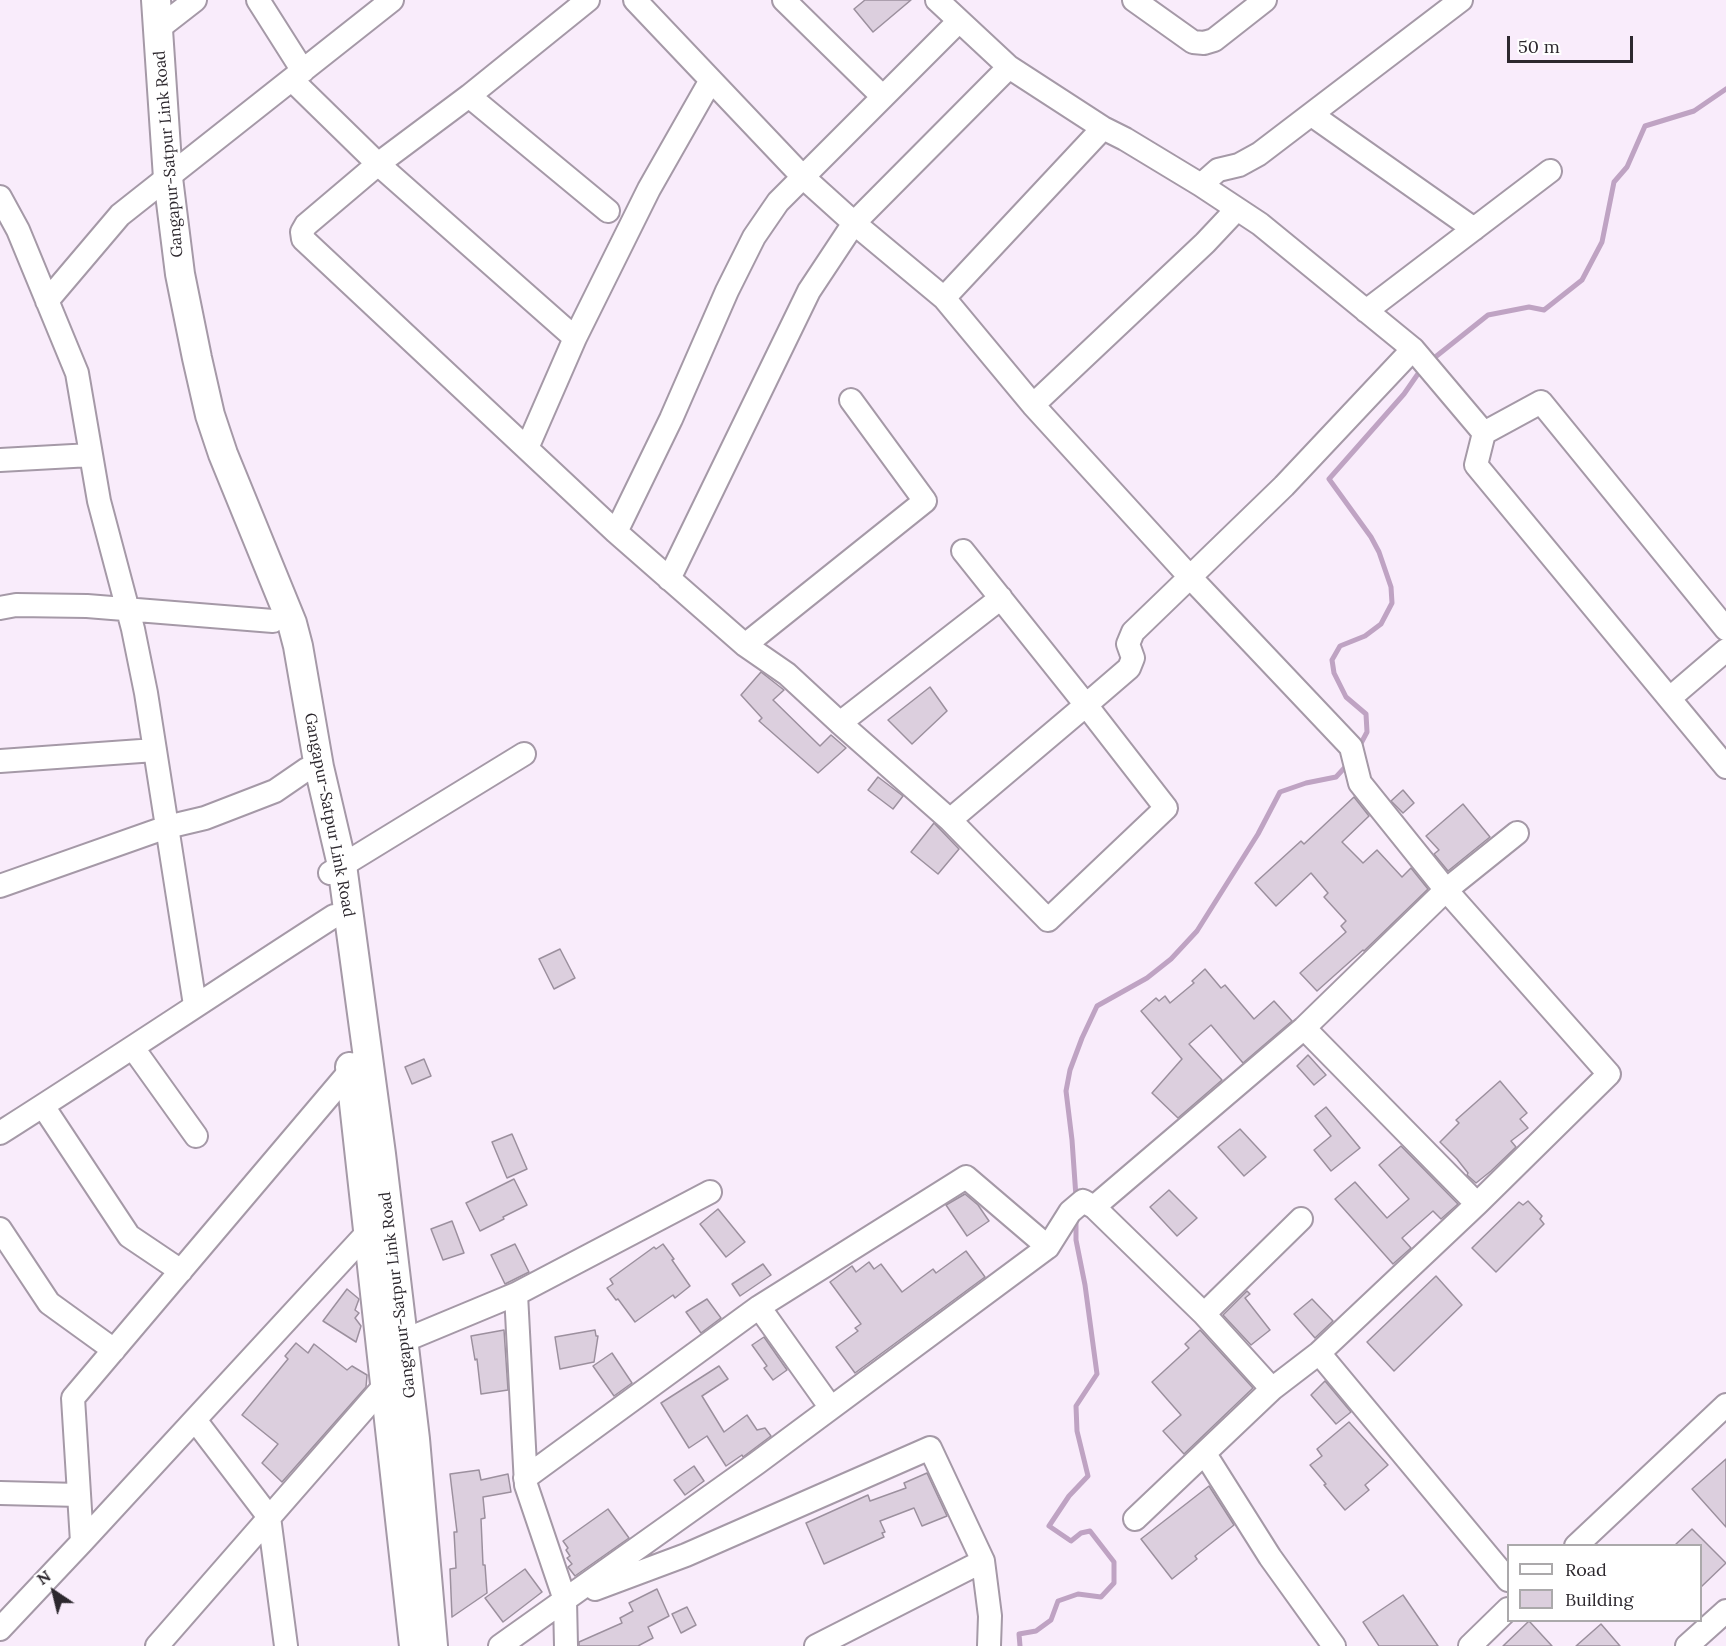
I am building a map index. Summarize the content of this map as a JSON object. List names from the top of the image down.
{
  "streets": {
    "main road": ["Gangapur-Satpur Link Road"]
  },
  "legend": ["Road", "Building"],
  "scale_bar": "50 m",
  "north": "top left"
}
